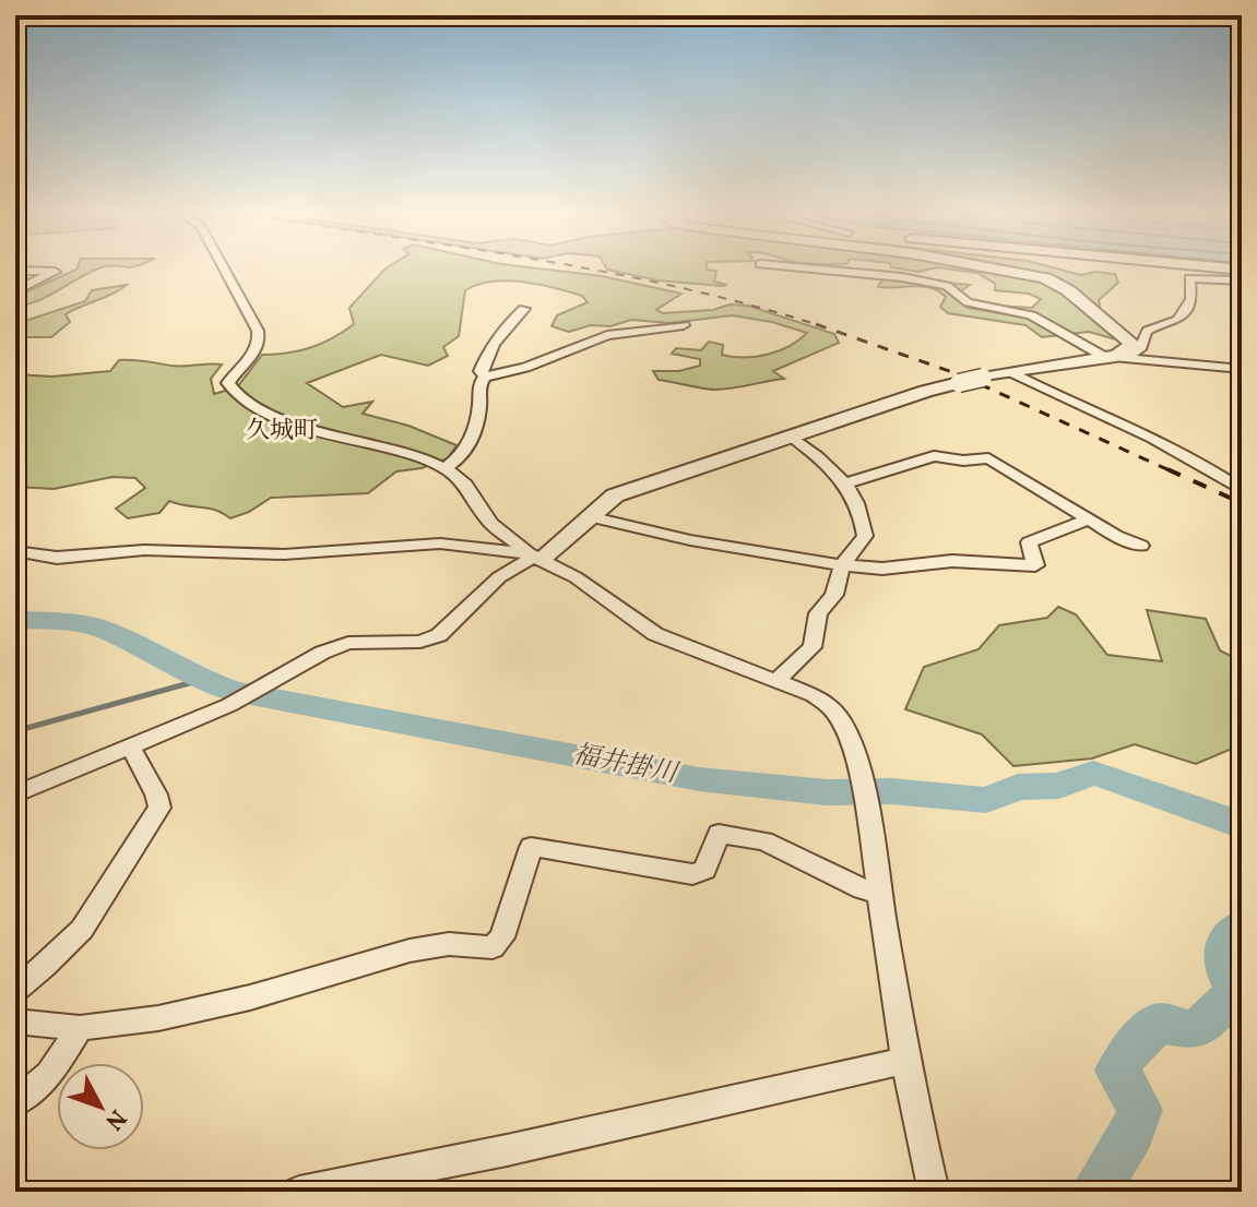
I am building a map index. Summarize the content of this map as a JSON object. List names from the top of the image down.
{
  "districts": ["久城町"],
  "water": ["福井掛川"],
  "north": "bottom right"
}
